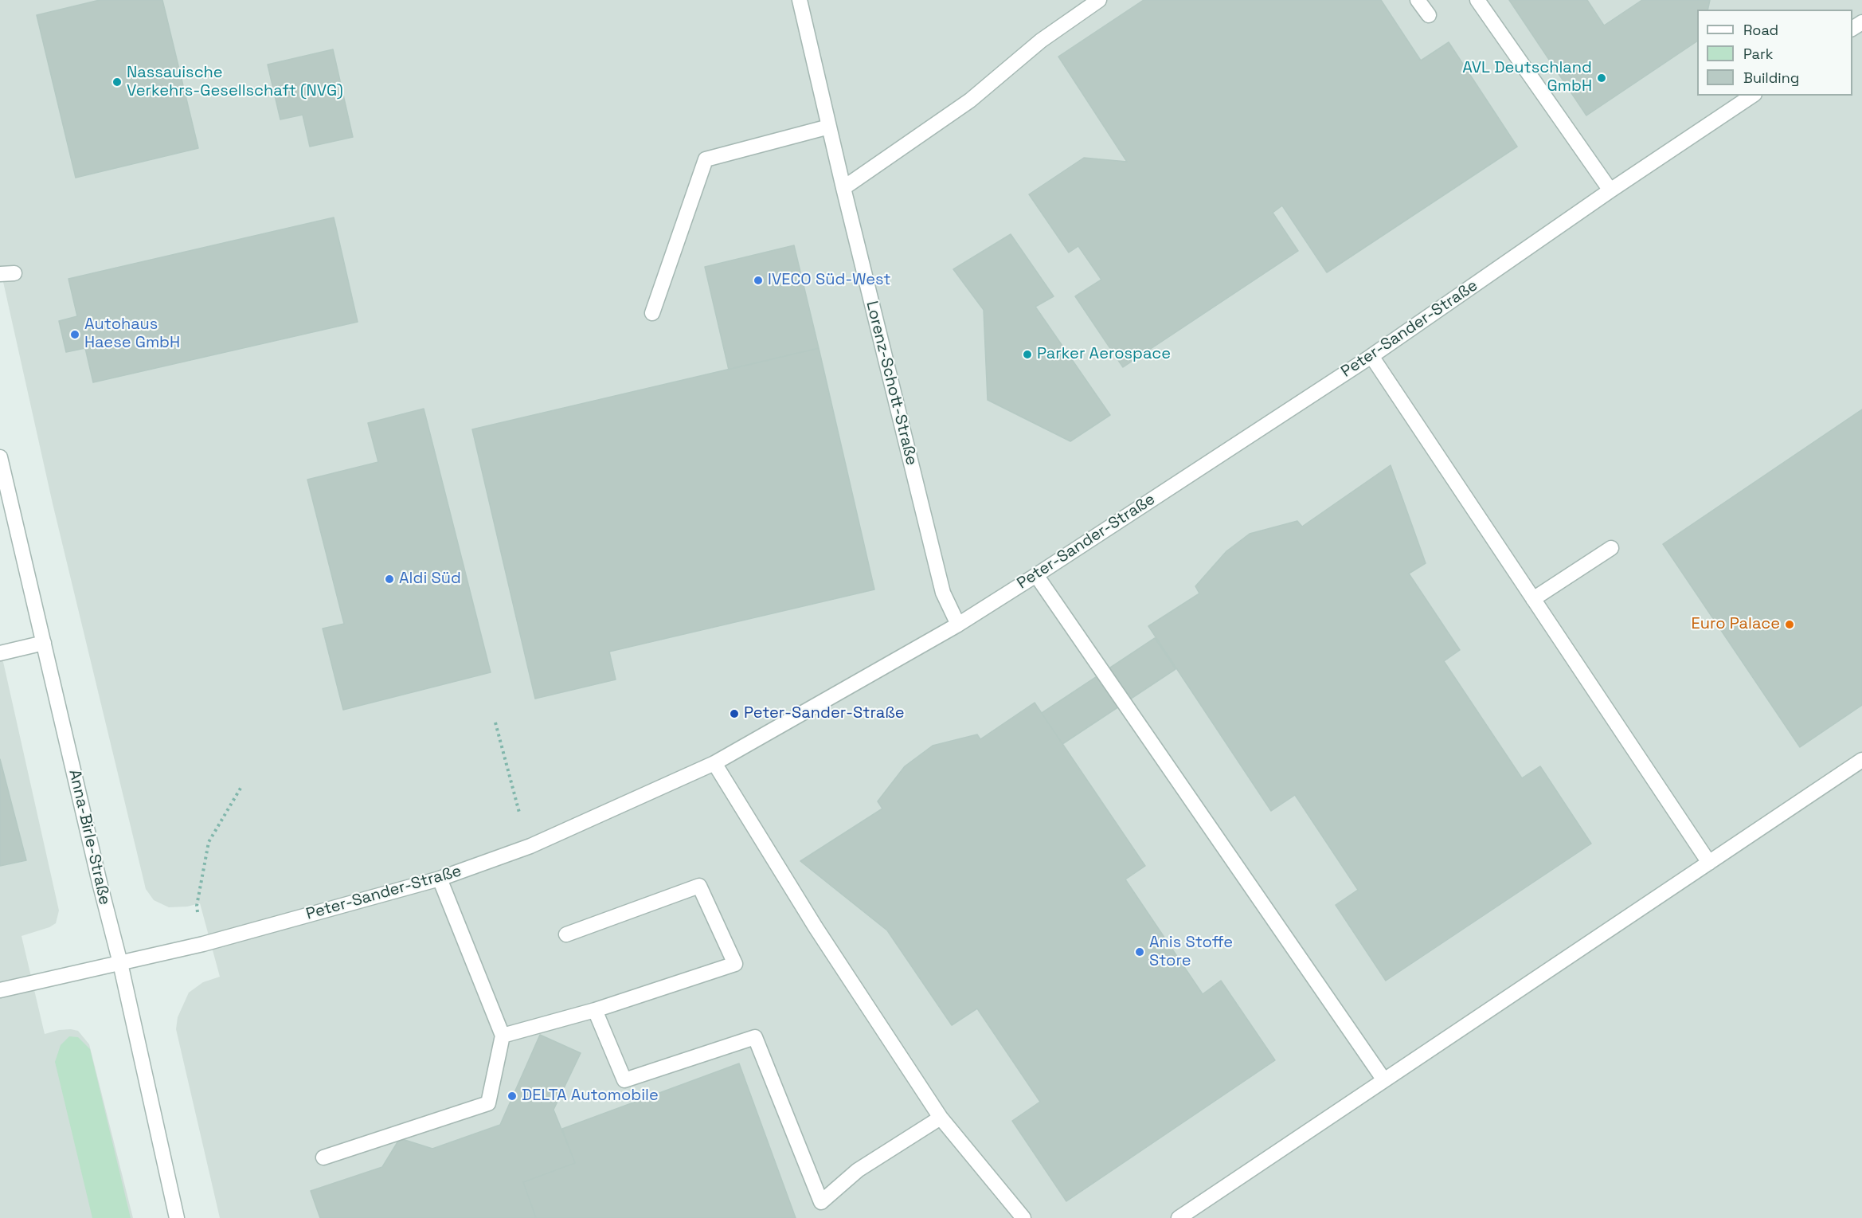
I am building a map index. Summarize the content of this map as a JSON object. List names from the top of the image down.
{
  "streets": {
    "street": ["Peter-Sander-Straße", "Lorenz-Schott-Straße", "Anna-Birle-Straße"]
  },
  "crossings": [
    ["Peter-Sander-Straße", "Lorenz-Schott-Straße"],
    ["Peter-Sander-Straße", "Anna-Birle-Straße"]
  ],
  "places": [
    "AVL Deutschland GmbH",
    "Nassauische Verkehrs-Gesellschaft (NVG)",
    "IVECO Süd-West",
    "Autohaus Haese GmbH",
    "Parker Aerospace",
    "Aldi Süd",
    "Euro Palace",
    "Peter-Sander-Straße",
    "Anis Stoffe Store",
    "DELTA Automobile"
  ],
  "legend": ["Road", "Park", "Building"]
}
